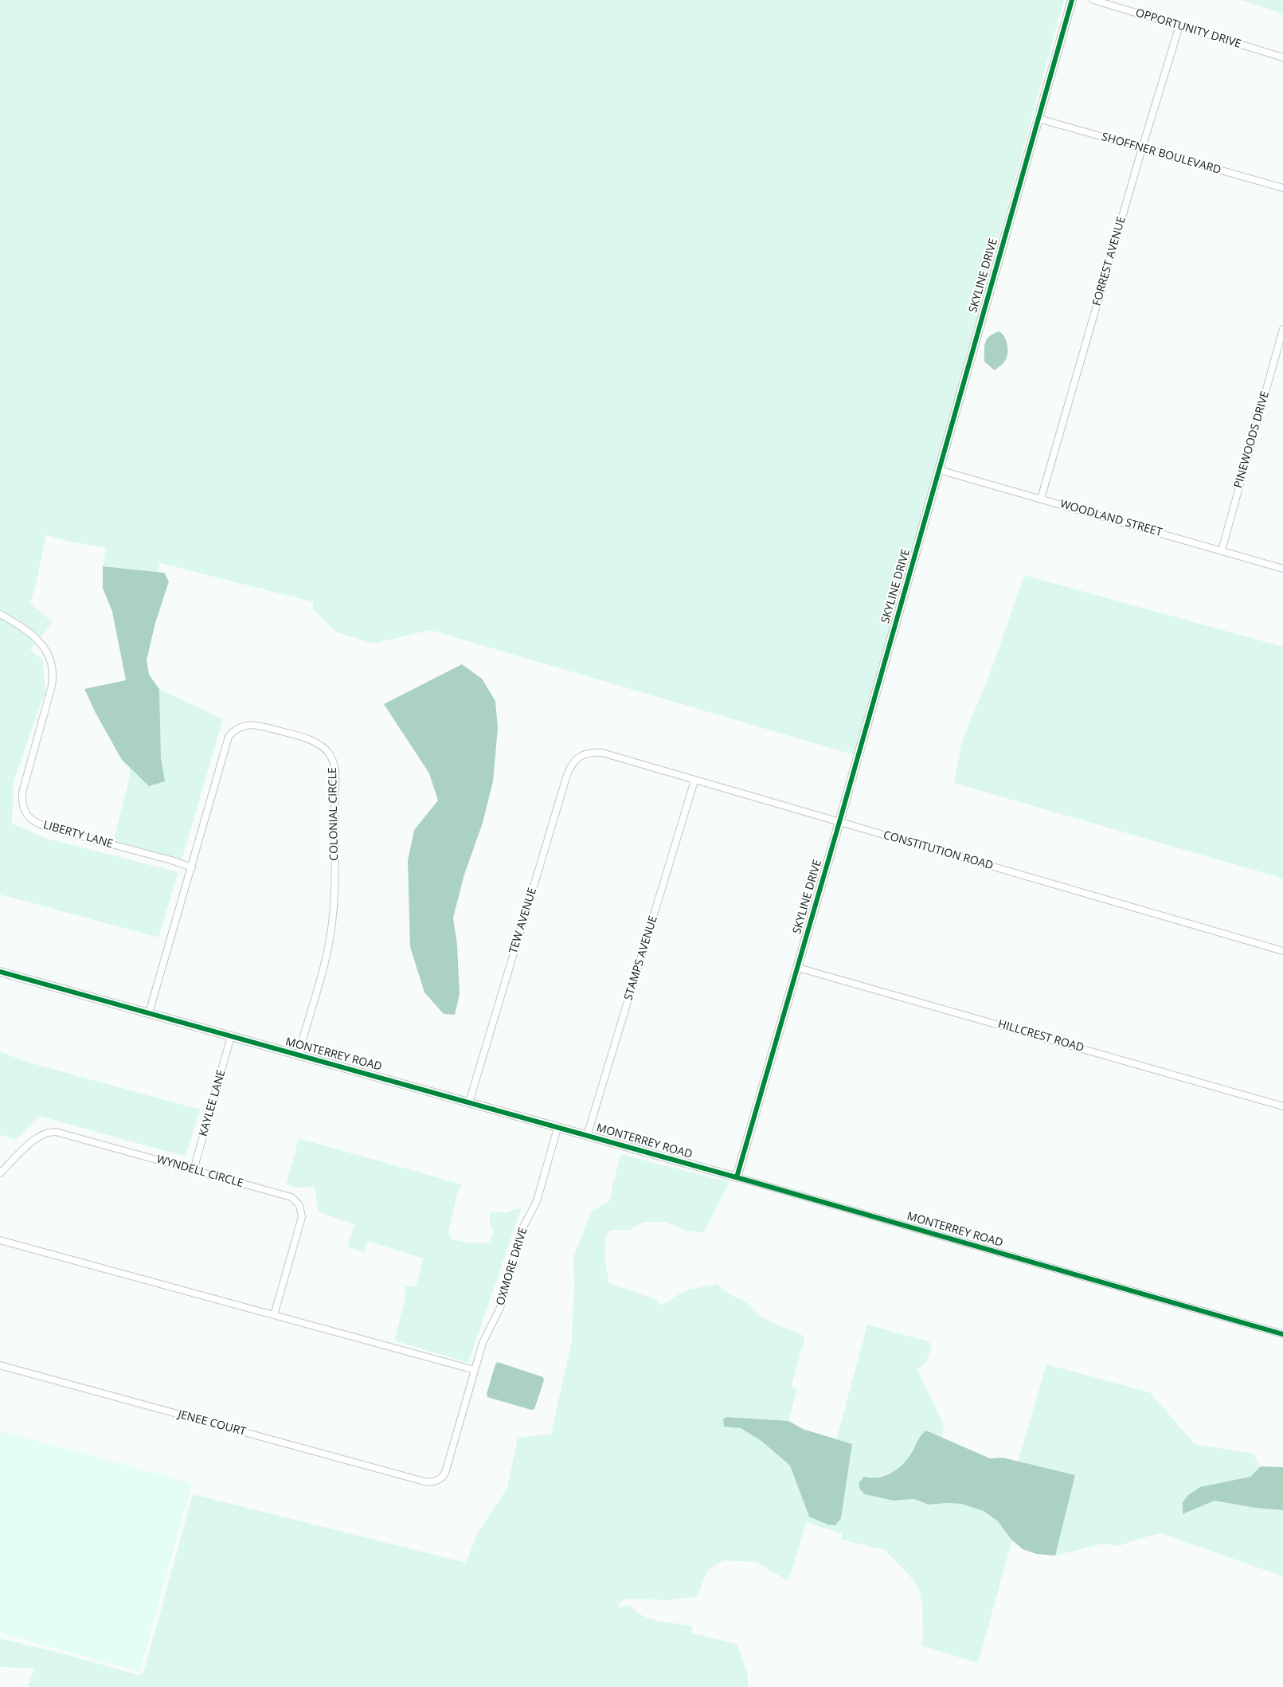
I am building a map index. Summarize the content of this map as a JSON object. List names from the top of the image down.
{
  "streets": {
    "street": [
      "OPPORTUNITY DRIVE",
      "SHOFFNER BOULEVARD",
      "FORREST AVENUE",
      "SKYLINE DRIVE",
      "PINEWOODS DRIVE",
      "WOODLAND STREET",
      "COLONIAL CIRCLE",
      "LIBERTY LANE",
      "CONSTITUTION ROAD",
      "TEW AVENUE",
      "STAMPS AVENUE",
      "HILLCREST ROAD",
      "MONTERREY ROAD",
      "KAYLEE LANE",
      "WYNDELL CIRCLE",
      "OXMORE DRIVE",
      "JENEE COURT"
    ]
  },
  "crossings": [
    ["OPPORTUNITY DRIVE", "FORREST AVENUE"],
    ["SHOFFNER BOULEVARD", "FORREST AVENUE"],
    ["SHOFFNER BOULEVARD", "SKYLINE DRIVE"],
    ["FORREST AVENUE", "WOODLAND STREET"],
    ["SKYLINE DRIVE", "WOODLAND STREET"],
    ["SKYLINE DRIVE", "CONSTITUTION ROAD"],
    ["SKYLINE DRIVE", "HILLCREST ROAD"],
    ["SKYLINE DRIVE", "MONTERREY ROAD"],
    ["PINEWOODS DRIVE", "WOODLAND STREET"],
    ["COLONIAL CIRCLE", "LIBERTY LANE"],
    ["COLONIAL CIRCLE", "MONTERREY ROAD"],
    ["CONSTITUTION ROAD", "TEW AVENUE"],
    ["CONSTITUTION ROAD", "STAMPS AVENUE"],
    ["TEW AVENUE", "MONTERREY ROAD"],
    ["STAMPS AVENUE", "MONTERREY ROAD"],
    ["MONTERREY ROAD", "KAYLEE LANE"],
    ["MONTERREY ROAD", "OXMORE DRIVE"],
    ["KAYLEE LANE", "WYNDELL CIRCLE"],
    ["OXMORE DRIVE", "JENEE COURT"]
  ]
}
